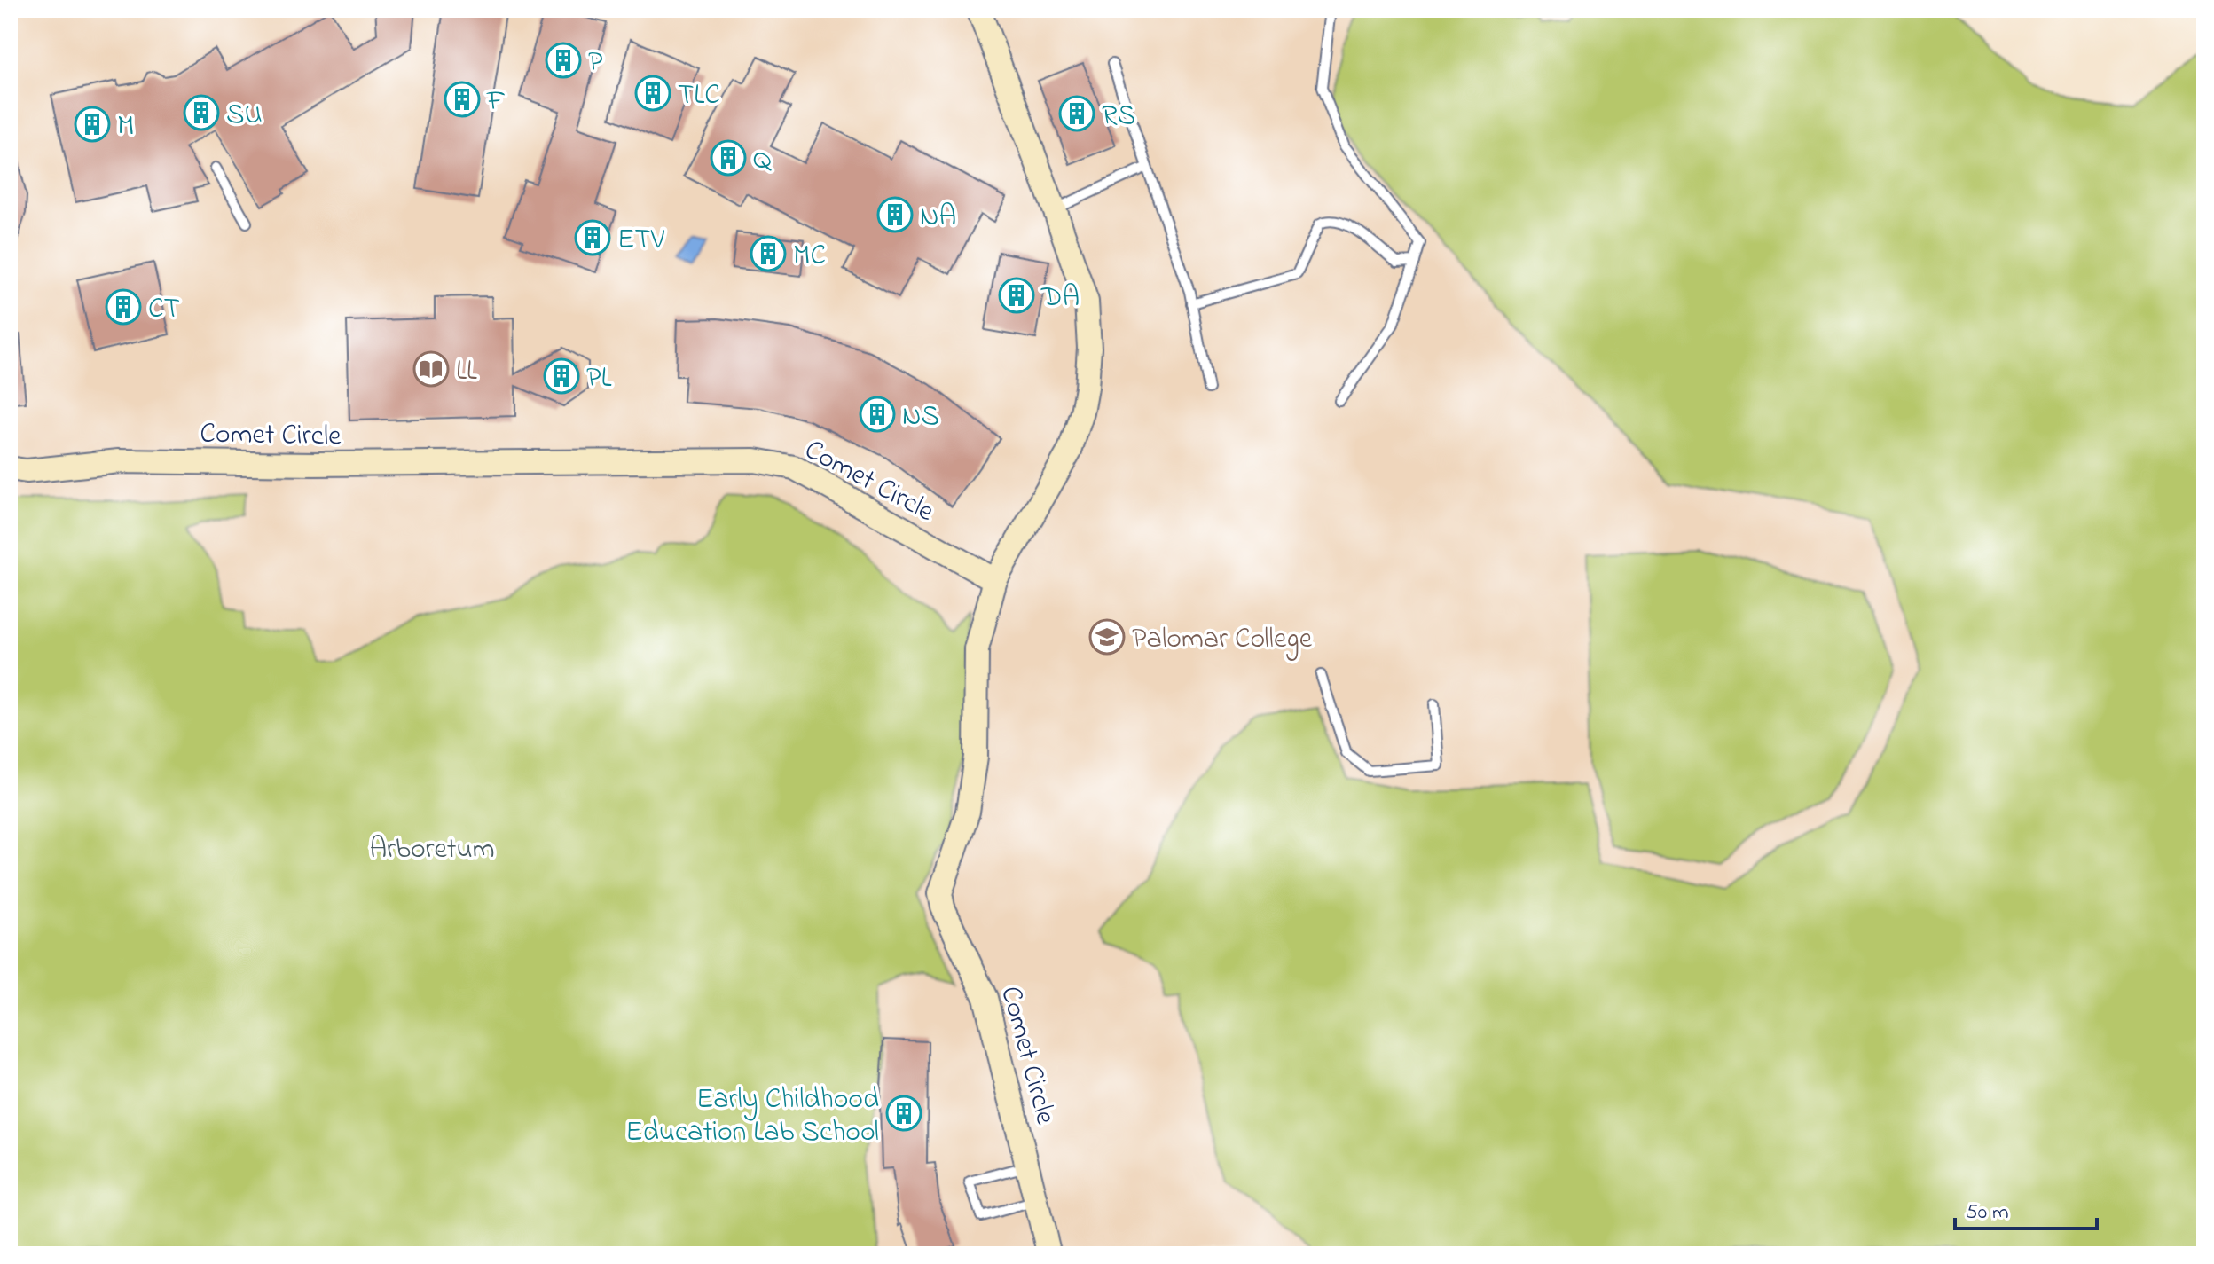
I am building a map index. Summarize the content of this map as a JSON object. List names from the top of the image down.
{
  "streets": {
    "street": ["Comet Circle"]
  },
  "parks": ["Arboretum"],
  "places": {
    "building": [
      "P",
      "TLC",
      "F",
      "SU",
      "RS",
      "M",
      "Q",
      "NA",
      "ETV",
      "MC",
      "DA",
      "CT",
      "PL",
      "NS",
      "Early Childhood Education Lab School"
    ],
    "library": ["LL"],
    "school or university": ["Palomar College"]
  },
  "scale_bar": "50 m"
}
